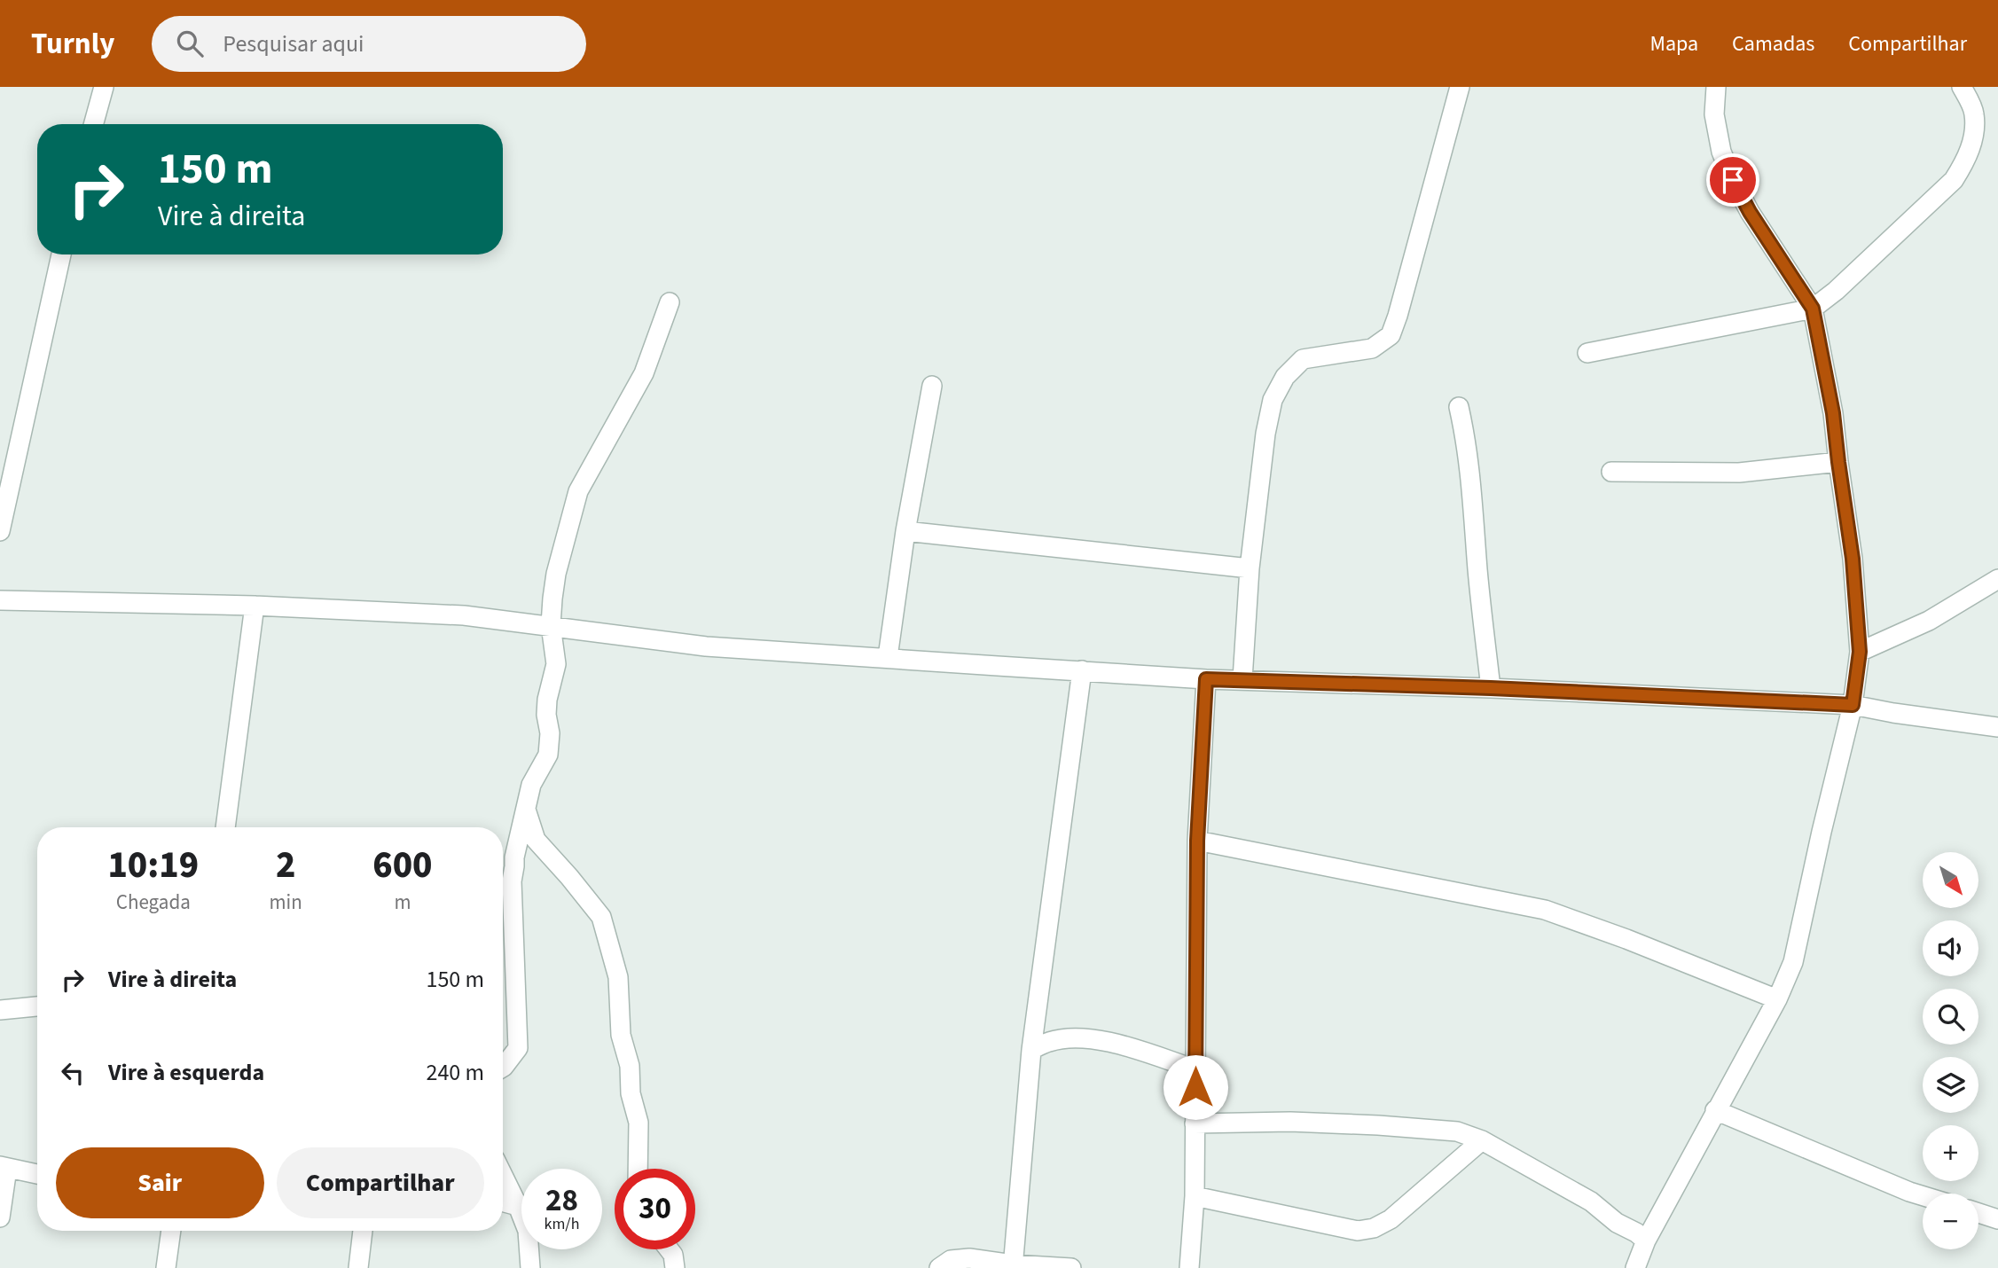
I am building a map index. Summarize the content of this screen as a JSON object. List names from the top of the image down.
{
  "north": "bottom right",
  "page": {
    "header": "Turnly",
    "search": "Pesquisar aqui",
    "nav": ["Mapa", "Camadas", "Compartilhar"],
    "turn": ["150 m", "Vire à direita"],
    "eta": [
      "10:19",
      "Chegada",
      "2",
      "min",
      "600",
      "m"
    ],
    "map_buttons": ["+", "−"],
    "list": [
      {
        "name": "Vire à direita",
        "value": "150 m"
      },
      {
        "name": "Vire à esquerda",
        "value": "240 m"
      }
    ],
    "buttons": ["Sair", "Compartilhar"],
    "speed": "28 km/h",
    "limit": "30"
  }
}
